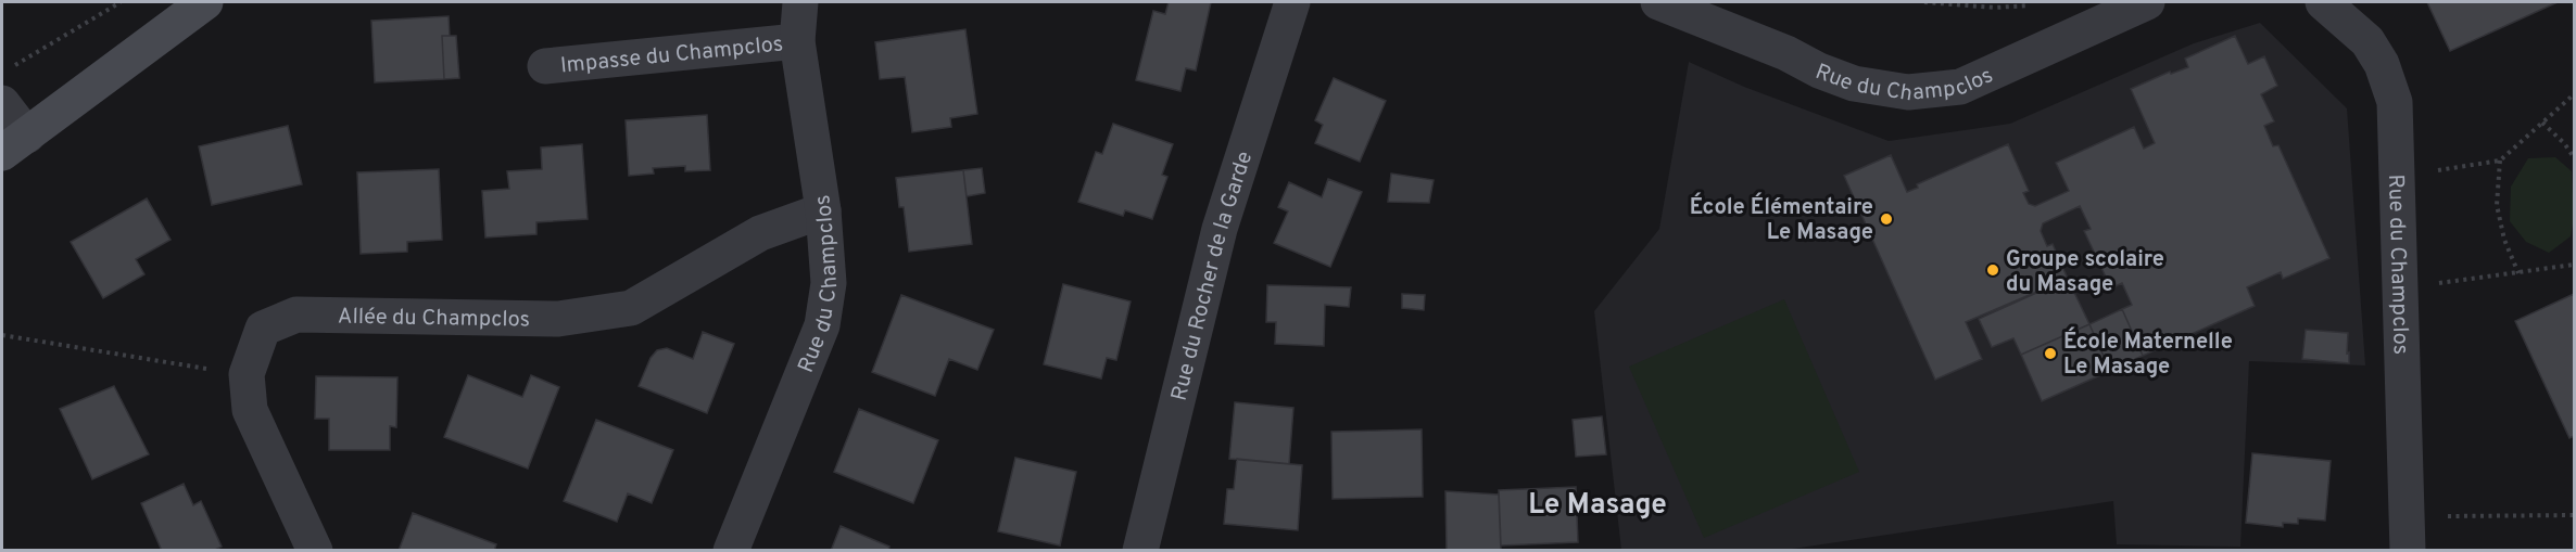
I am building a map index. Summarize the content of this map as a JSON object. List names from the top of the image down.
{
  "streets": {
    "street": [
      "Impasse du Champclos",
      "Rue du Champclos",
      "Rue du Rocher de la Garde",
      "Allée du Champclos"
    ]
  },
  "crossings": [
    ["Impasse du Champclos", "Rue du Champclos"],
    ["Rue du Champclos", "Allée du Champclos"]
  ],
  "districts": ["Le Masage"],
  "places": ["École Élémentaire Le Masage", "Groupe scolaire du Masage", "École Maternelle Le Masage"]
}
